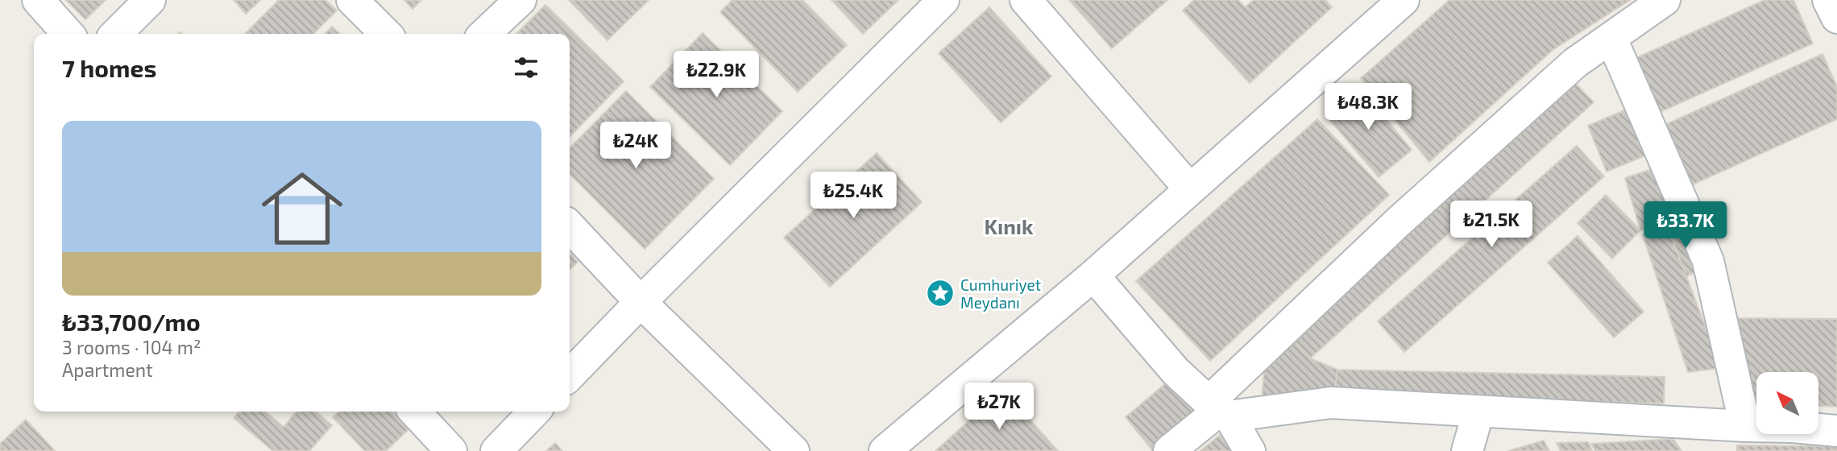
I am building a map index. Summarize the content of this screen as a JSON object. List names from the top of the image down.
{
  "districts": ["Kınık"],
  "places": {
    "place": ["Cumhuriyet Meydanı"]
  },
  "north": "top left",
  "page": {
    "heading": "7 homes",
    "price": [
      "₺22.9K",
      "₺48.3K",
      "₺24K",
      "₺25.4K",
      "₺21.5K",
      "₺33.7K",
      "₺27K"
    ],
    "list": [
      {
        "name": "₺33,700/mo",
        "note": "3 rooms · 104 m² · Apartment"
      }
    ]
  }
}
